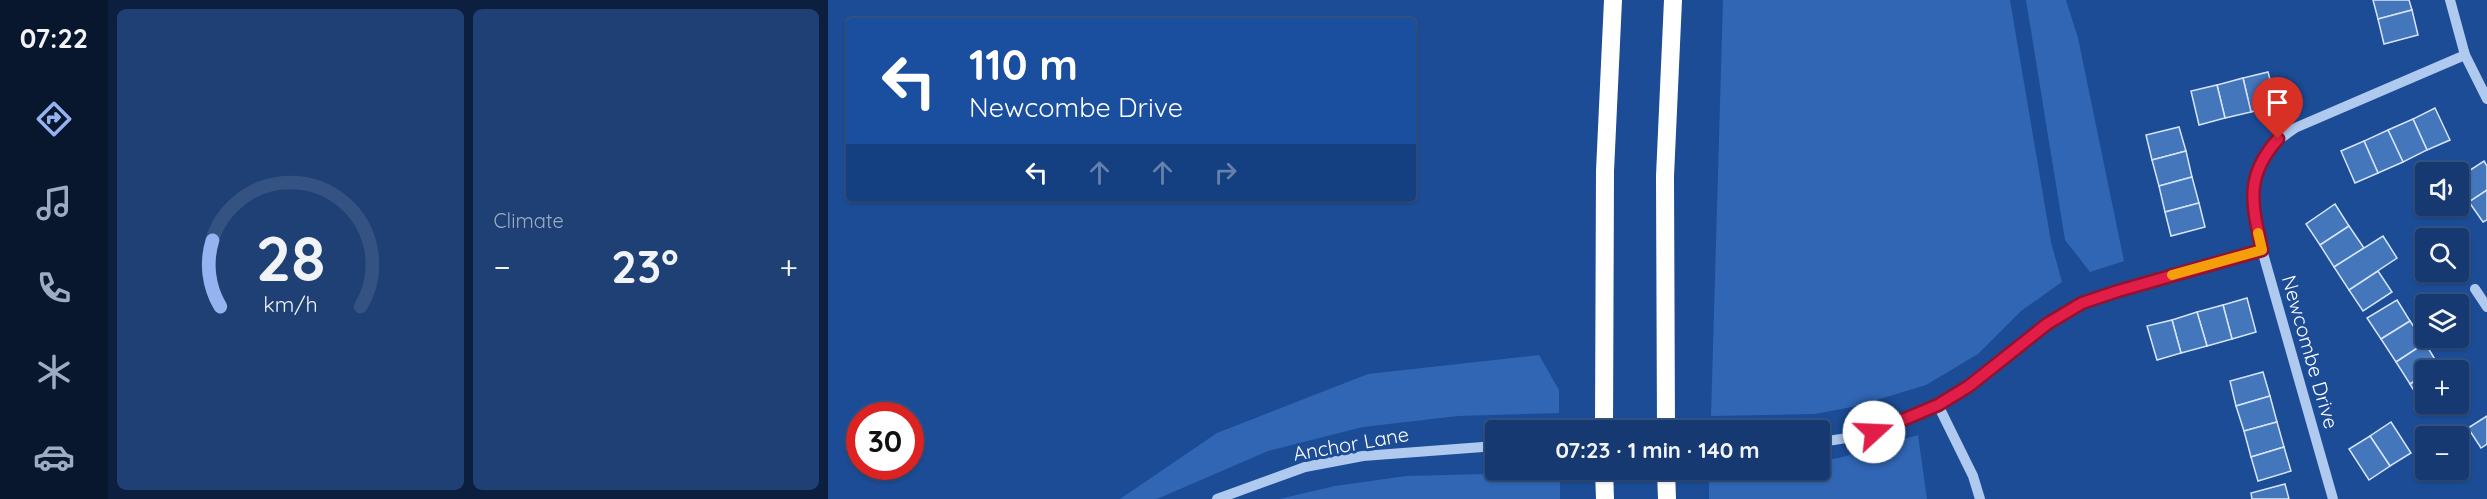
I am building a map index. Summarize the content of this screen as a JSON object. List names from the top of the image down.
{
  "streets": {
    "street": ["Newcombe Drive", "Anchor Lane"]
  },
  "page": {
    "tabs": "07:22",
    "tile": "Climate",
    "turn": ["110 m", "Newcombe Drive"],
    "map_buttons": ["+", "−"],
    "heat": ["−", "23°", "+"],
    "limit": "30",
    "trip": "07:23 · 1 min · 140 m",
    "gauge": ["28", "km/h"]
  }
}
